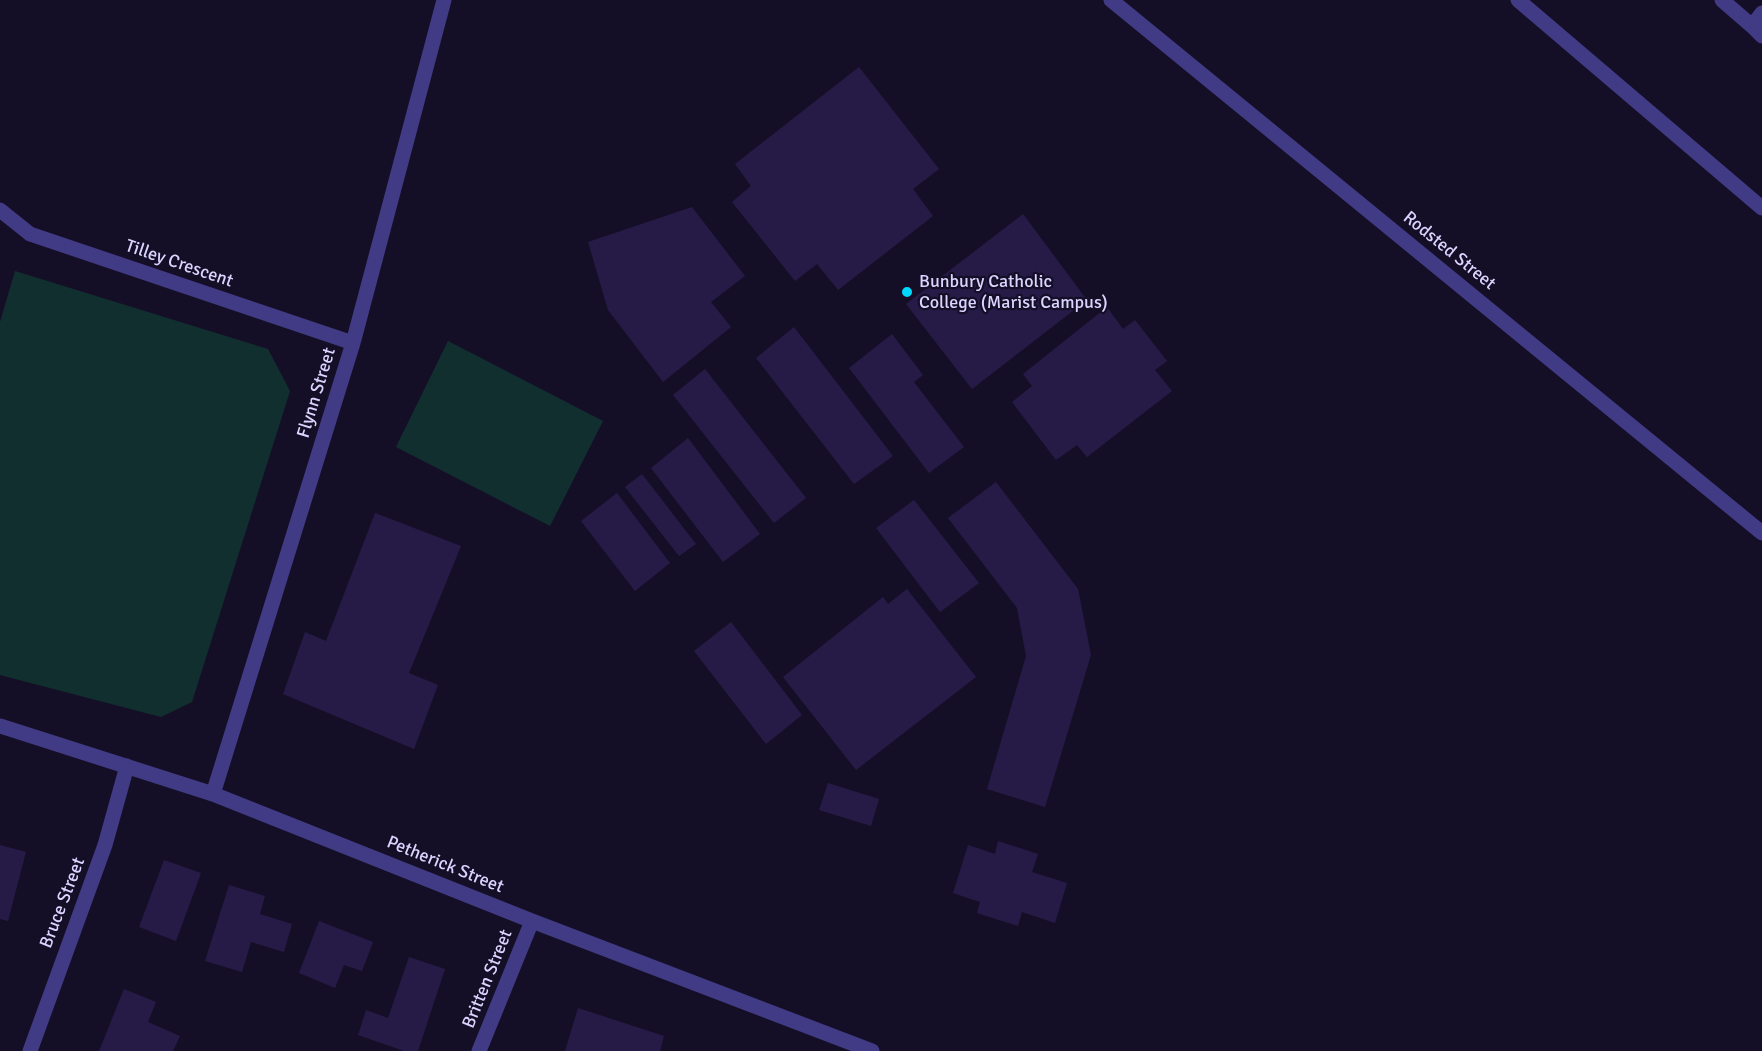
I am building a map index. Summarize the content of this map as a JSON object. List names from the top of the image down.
{
  "streets": {
    "street": [
      "Rodsted Street",
      "Tilley Crescent",
      "Flynn Street",
      "Petherick Street",
      "Bruce Street",
      "Britten Street"
    ]
  },
  "crossings": [
    ["Tilley Crescent", "Flynn Street"],
    ["Flynn Street", "Petherick Street"],
    ["Petherick Street", "Bruce Street"],
    ["Petherick Street", "Britten Street"]
  ],
  "places": ["Bunbury Catholic College (Marist Campus)"]
}
